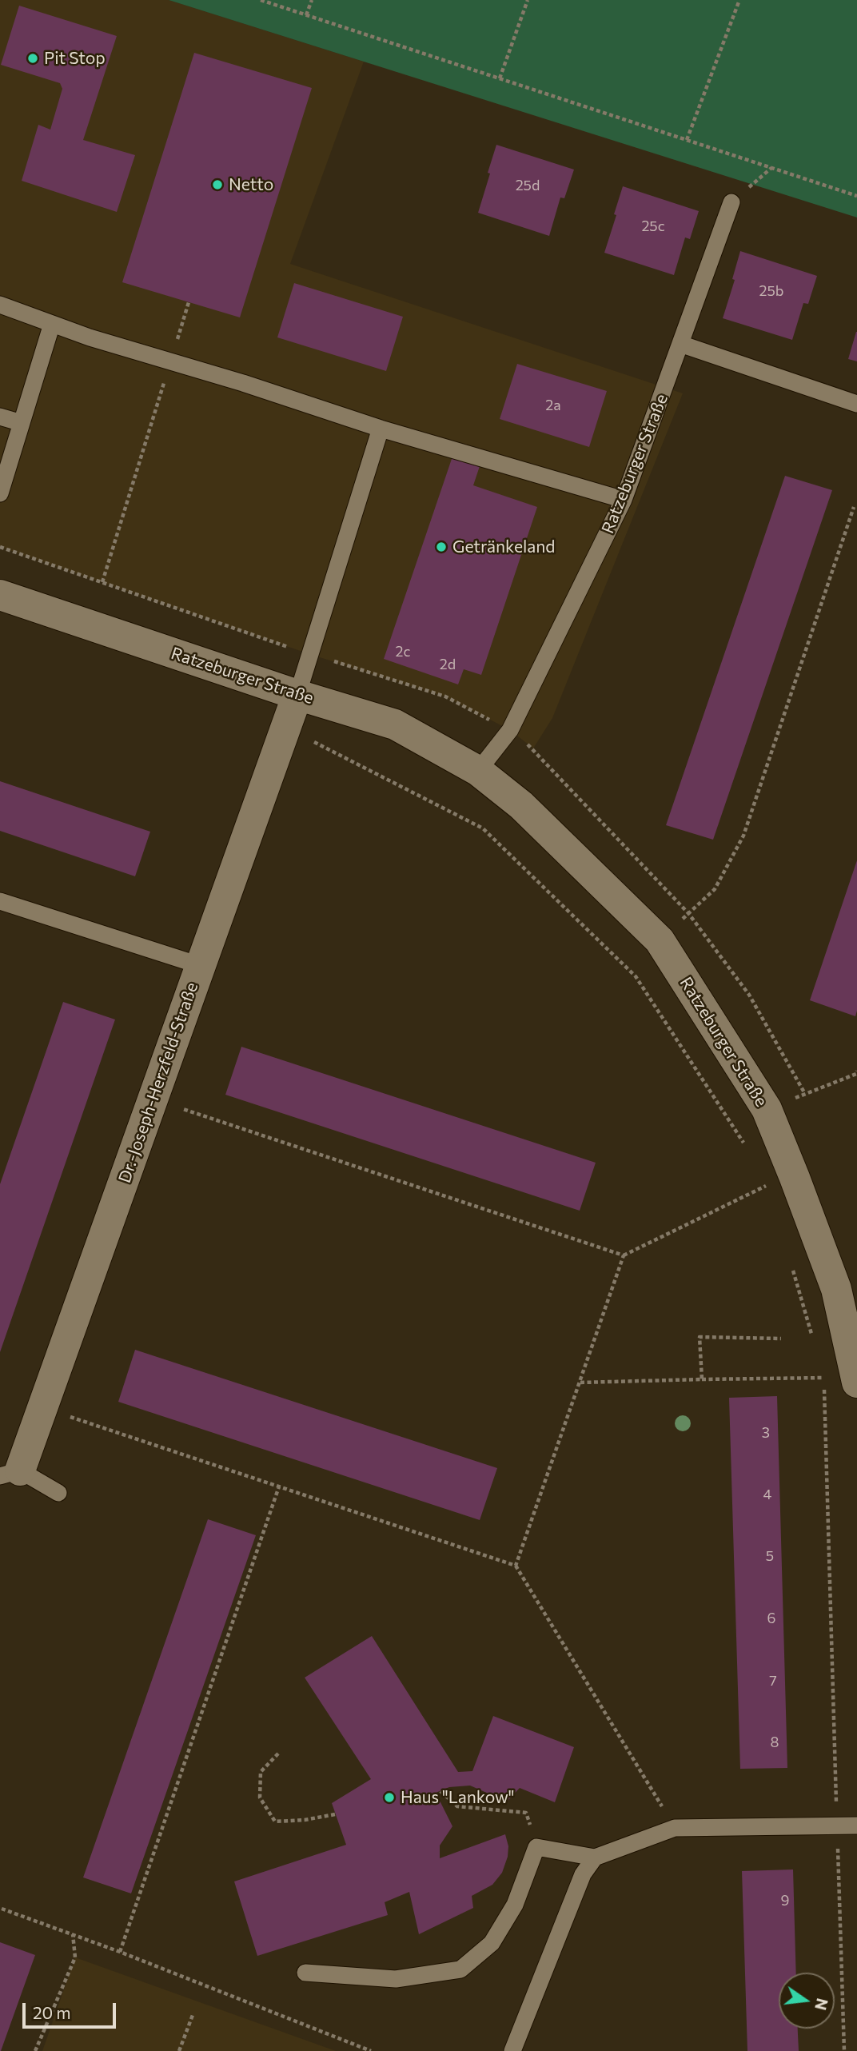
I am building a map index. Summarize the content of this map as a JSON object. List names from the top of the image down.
{
  "streets": {
    "street": ["Ratzeburger Straße", "Dr.-Joseph-Herzfeld-Straße"]
  },
  "crossings": [
    ["Ratzeburger Straße", "Dr.-Joseph-Herzfeld-Straße"]
  ],
  "places": [
    "Pit Stop",
    "Netto",
    "Getränkeland",
    "Haus \"Lankow\""
  ],
  "house_numbers": [
    "25d",
    "25c",
    "25b",
    "2a",
    "2c",
    "2d",
    "3",
    "4",
    "5",
    "6",
    "7",
    "8",
    "9"
  ],
  "scale_bar": "20 m",
  "north": "right"
}
